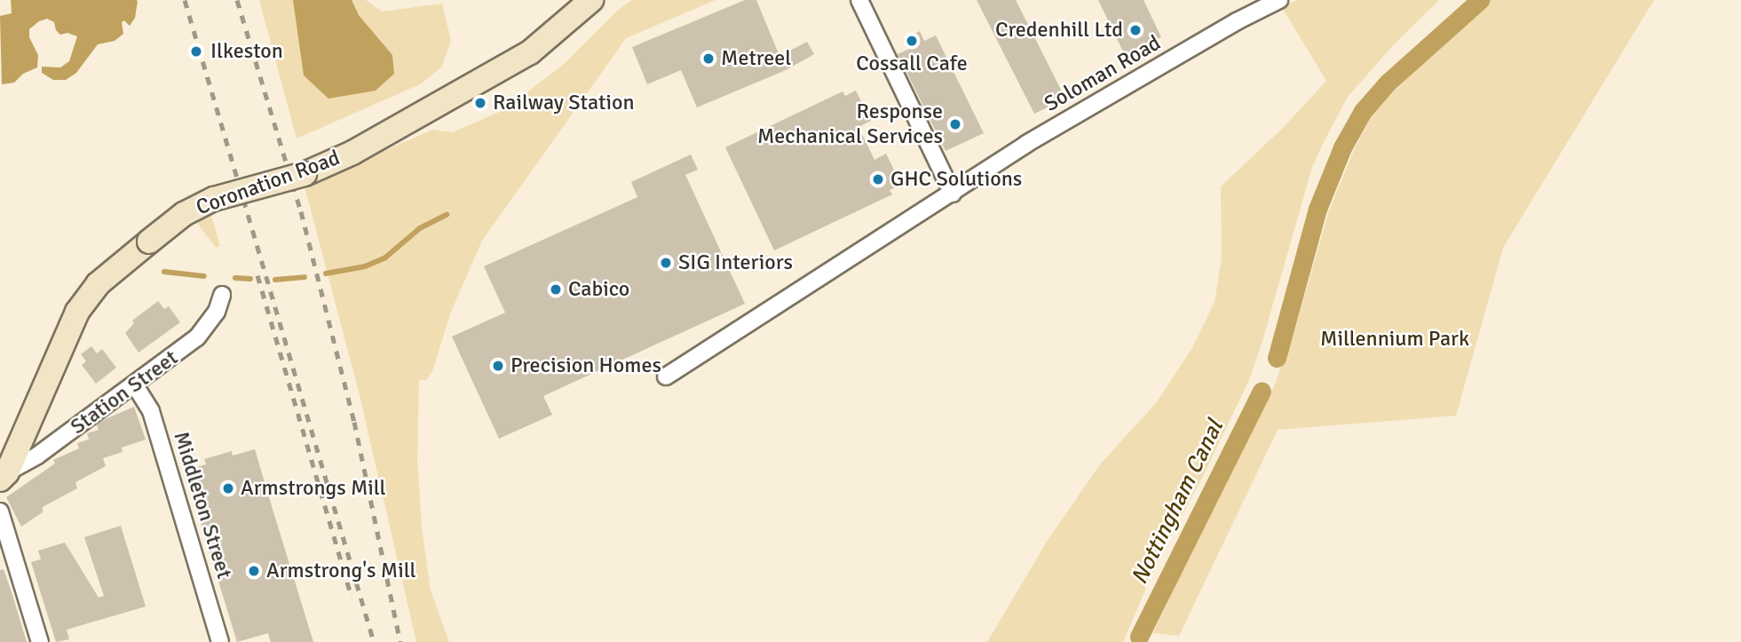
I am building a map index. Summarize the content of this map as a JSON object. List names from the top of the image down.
{
  "streets": {
    "street": [
      "Soloman Road",
      "Coronation Road",
      "Station Street",
      "Middleton Street"
    ]
  },
  "crossings": [
    ["Coronation Road", "Station Street"],
    ["Station Street", "Middleton Street"]
  ],
  "water": ["Nottingham Canal"],
  "parks": ["Millennium Park"],
  "places": [
    "Credenhill Ltd",
    "Cossall Cafe",
    "Ilkeston",
    "Metreel",
    "Railway Station",
    "Response Mechanical Services",
    "GHC Solutions",
    "SIG Interiors",
    "Cabico",
    "Precision Homes",
    "Armstrongs Mill",
    "Armstrong's Mill"
  ]
}
